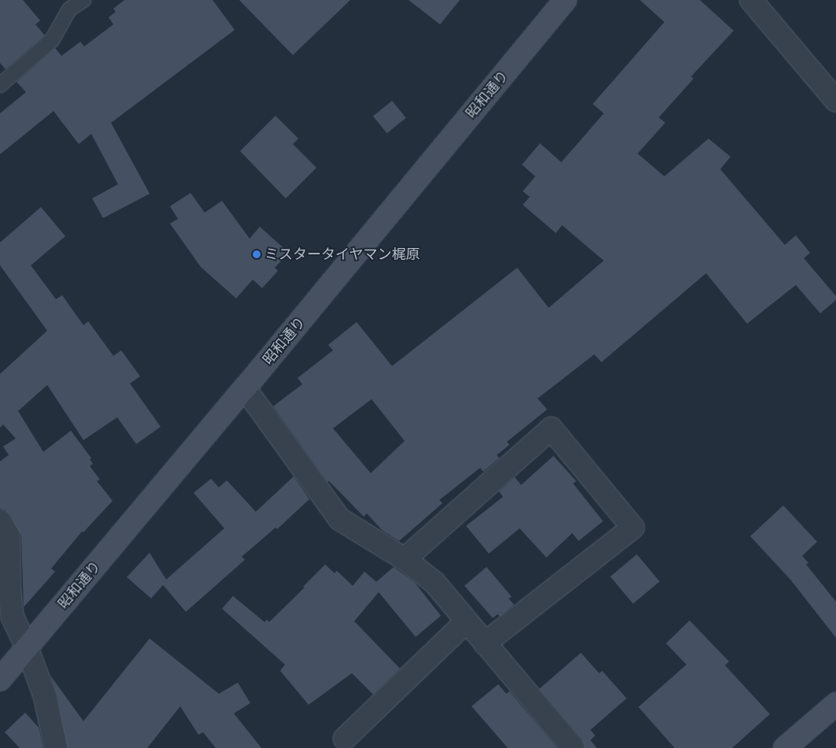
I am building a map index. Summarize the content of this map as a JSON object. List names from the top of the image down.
{
  "streets": {
    "street": ["昭和通り"]
  },
  "places": ["ミスタータイヤマン梶原"]
}
